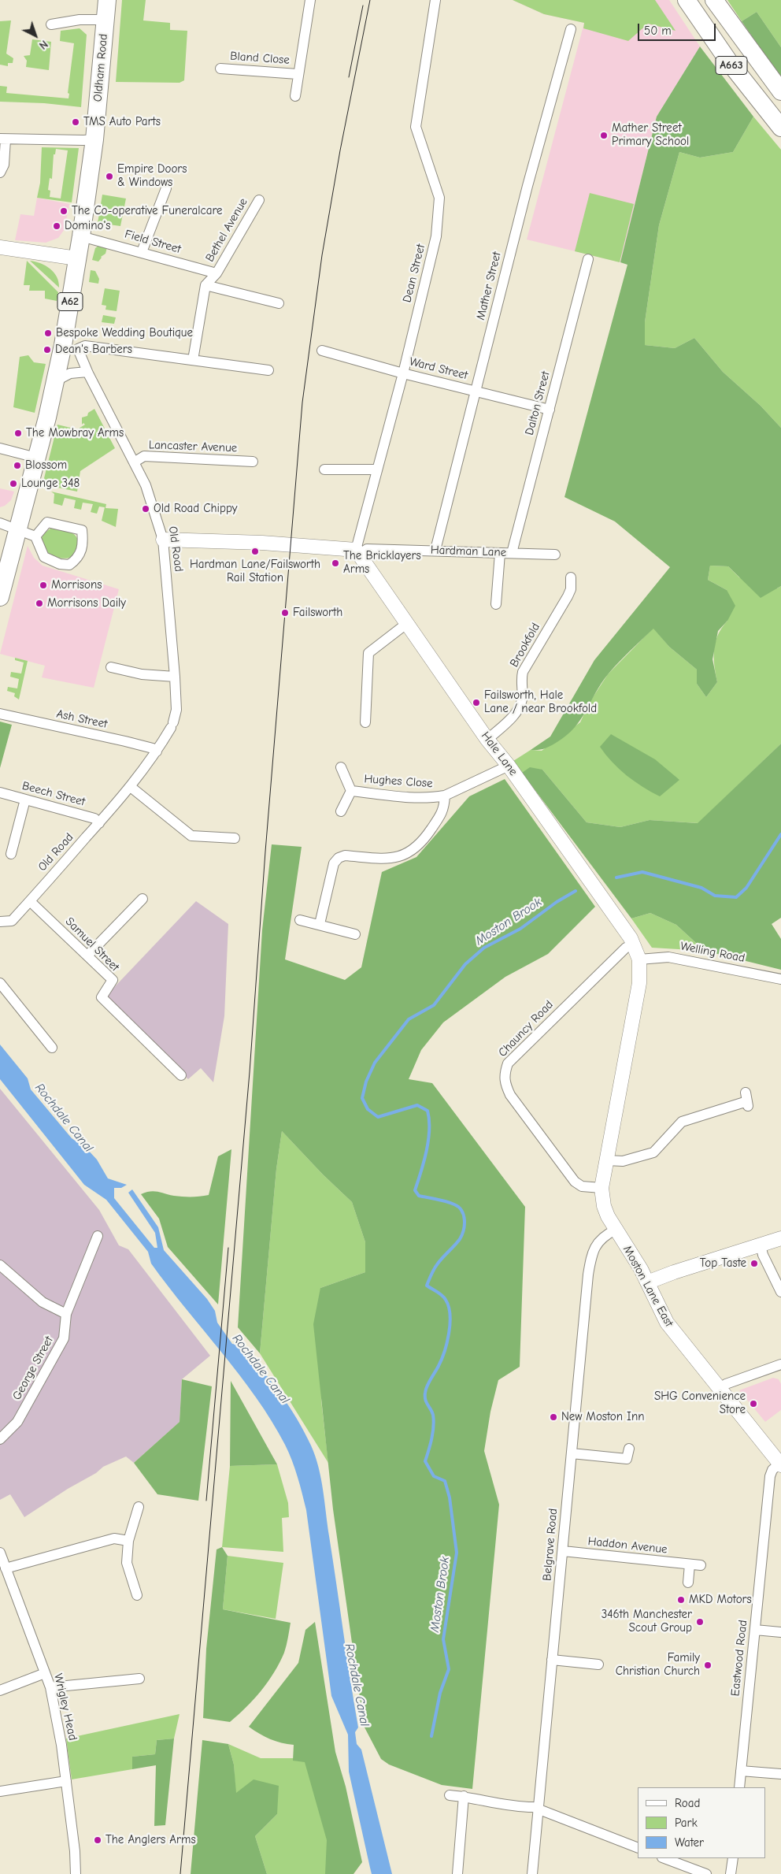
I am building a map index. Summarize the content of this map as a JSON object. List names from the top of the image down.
{
  "streets": {
    "highway": ["A663", "Oldham Road", "A62"],
    "street": [
      "Bland Close",
      "Bethel Avenue",
      "Field Street",
      "Dean Street",
      "Mather Street",
      "Ward Street",
      "Dalton Street",
      "Lancaster Avenue",
      "Old Road",
      "Hardman Lane",
      "Brookfold",
      "Ash Street",
      "Hale Lane",
      "Hughes Close",
      "Beech Street",
      "Samuel Street",
      "Welling Road",
      "Chauncy Road",
      "Moston Lane East",
      "George Street",
      "Belgrave Road",
      "Haddon Avenue",
      "Eastwood Road",
      "Wrigley Head"
    ]
  },
  "crossings": [
    ["Oldham Road", "Field Street"],
    ["Oldham Road", "Old Road"],
    ["Bethel Avenue", "Field Street"],
    ["Dean Street", "Ward Street"],
    ["Dean Street", "Hardman Lane"],
    ["Dean Street", "Hale Lane"],
    ["Mather Street", "Ward Street"],
    ["Mather Street", "Hardman Lane"],
    ["Ward Street", "Dalton Street"],
    ["Dalton Street", "Hardman Lane"],
    ["Lancaster Avenue", "Old Road"],
    ["Old Road", "Hardman Lane"],
    ["Old Road", "Ash Street"],
    ["Old Road", "Beech Street"],
    ["Old Road", "Samuel Street"],
    ["Hardman Lane", "Hale Lane"],
    ["Brookfold", "Hale Lane"],
    ["Hale Lane", "Hughes Close"],
    ["Hale Lane", "Welling Road"],
    ["Hale Lane", "Chauncy Road"],
    ["Hale Lane", "Moston Lane East"],
    ["Welling Road", "Moston Lane East"],
    ["Chauncy Road", "Moston Lane East"],
    ["Moston Lane East", "Belgrave Road"],
    ["Moston Lane East", "Eastwood Road"],
    ["Belgrave Road", "Haddon Avenue"]
  ],
  "water": ["Moston Brook", "Rochdale Canal"],
  "places": [
    "TMS Auto Parts",
    "Mather Street Primary School",
    "Empire Doors & Windows",
    "The Co-operative Funeralcare",
    "Domino's",
    "Bespoke Wedding Boutique",
    "Dean's Barbers",
    "The Mowbray Arms",
    "Blossom",
    "Lounge 348",
    "Old Road Chippy",
    "Hardman Lane/Failsworth Rail Station",
    "The Bricklayers Arms",
    "Morrisons",
    "Morrisons Daily",
    "Failsworth",
    "Failsworth, Hale Lane / near Brookfold",
    "Top Taste",
    "SHG Convenience Store",
    "New Moston Inn",
    "MKD Motors",
    "346th Manchester Scout Group",
    "Family Christian Church",
    "The Anglers Arms"
  ],
  "legend": ["Road", "Park", "Water"],
  "scale_bar": "50 m",
  "north": "bottom right"
}
